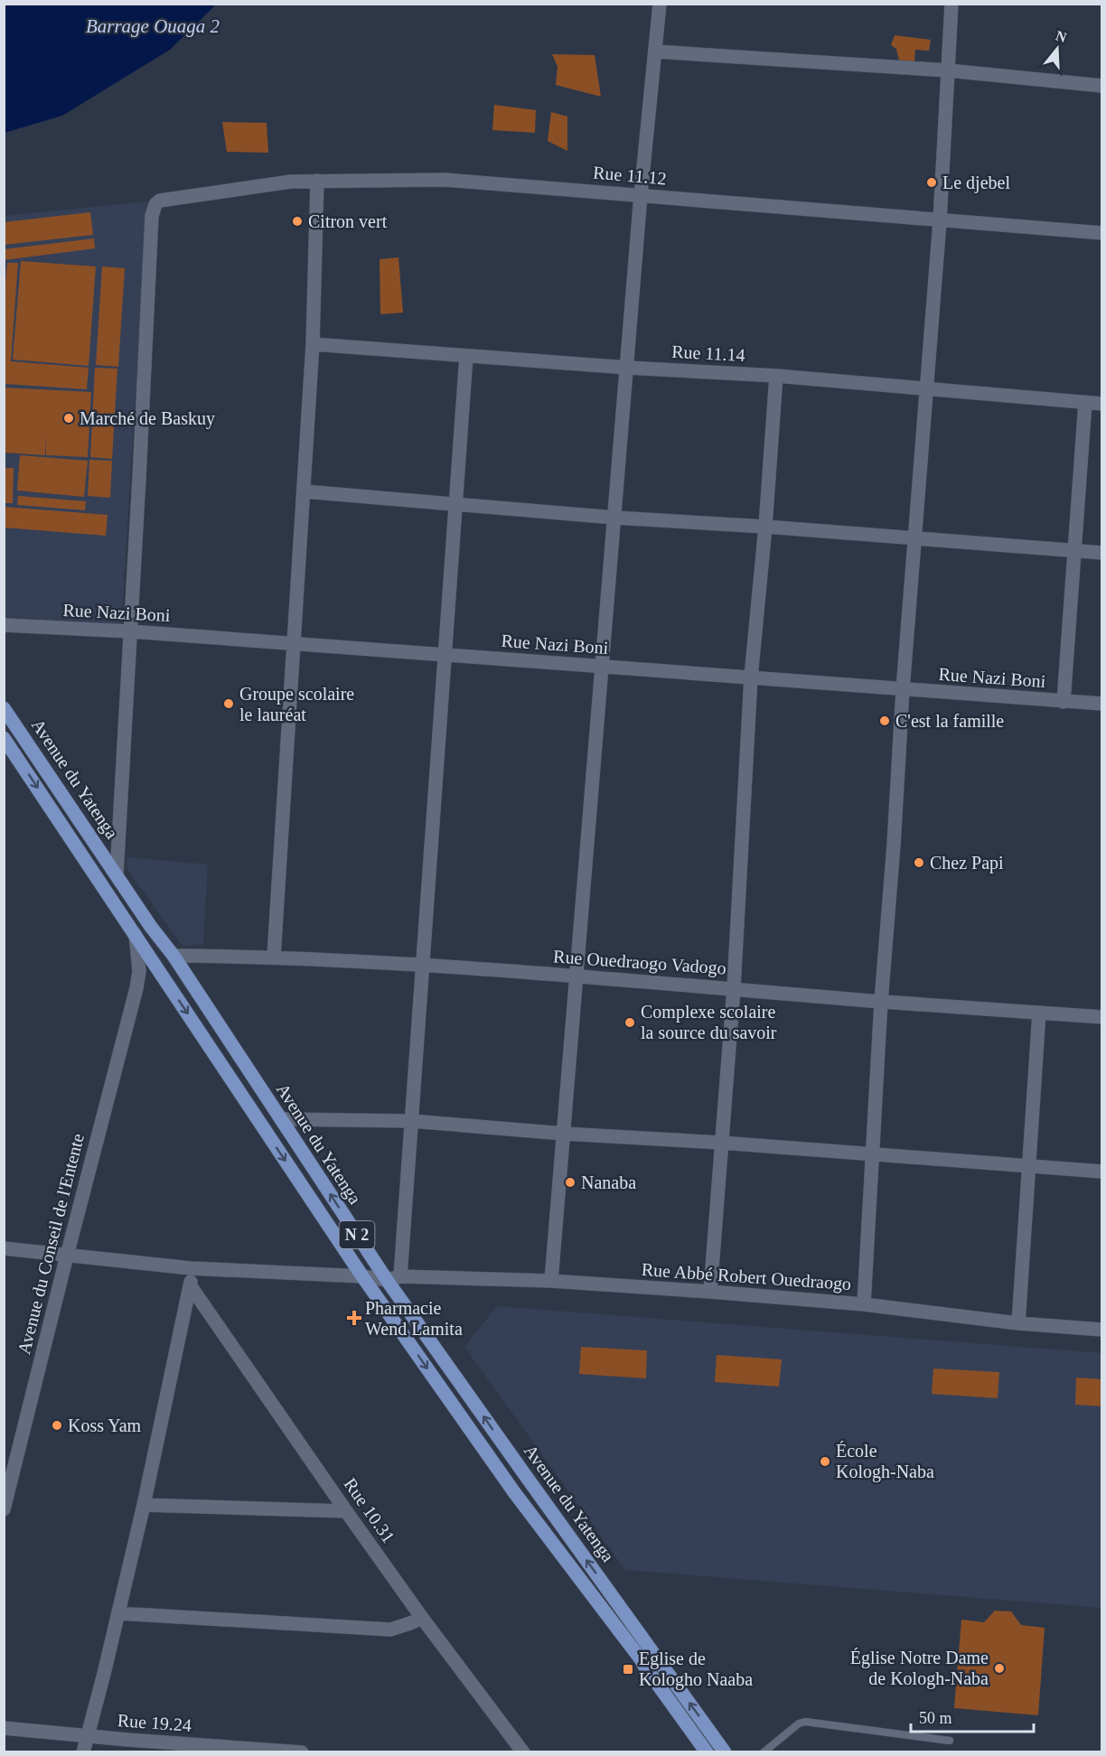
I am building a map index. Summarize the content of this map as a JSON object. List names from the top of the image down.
{
  "streets": {
    "main road": ["Avenue du Yatenga", "N 2"],
    "street": [
      "Rue 11.12",
      "Rue 11.14",
      "Rue Nazi Boni",
      "Rue Ouedraogo Vadogo",
      "Avenue du Conseil de l'Entente",
      "Rue Abbé Robert Ouedraogo",
      "Rue 10.31",
      "Rue 19.24"
    ]
  },
  "crossings": [
    ["Rue 11.12", "Rue Nazi Boni"],
    ["Avenue du Yatenga", "Rue Ouedraogo Vadogo"],
    ["Avenue du Yatenga", "Avenue du Conseil de l'Entente"],
    ["Avenue du Yatenga", "Rue Abbé Robert Ouedraogo"],
    ["Avenue du Conseil de l'Entente", "Rue Abbé Robert Ouedraogo"]
  ],
  "water": ["Barrage Ouaga 2"],
  "places": {
    "other": [
      "Le djebel",
      "Citron vert",
      "Marché de Baskuy",
      "Groupe scolaire le lauréat",
      "C'est la famille",
      "Chez Papi",
      "Complexe scolaire la source du savoir",
      "Nanaba",
      "Koss Yam",
      "École Kologh-Naba",
      "Église Notre Dame de Kologh-Naba"
    ],
    "health": ["Pharmacie Wend Lamita"],
    "transit": ["Eglise de Kologho Naaba"]
  },
  "scale_bar": "50 m",
  "north": "top"
}
